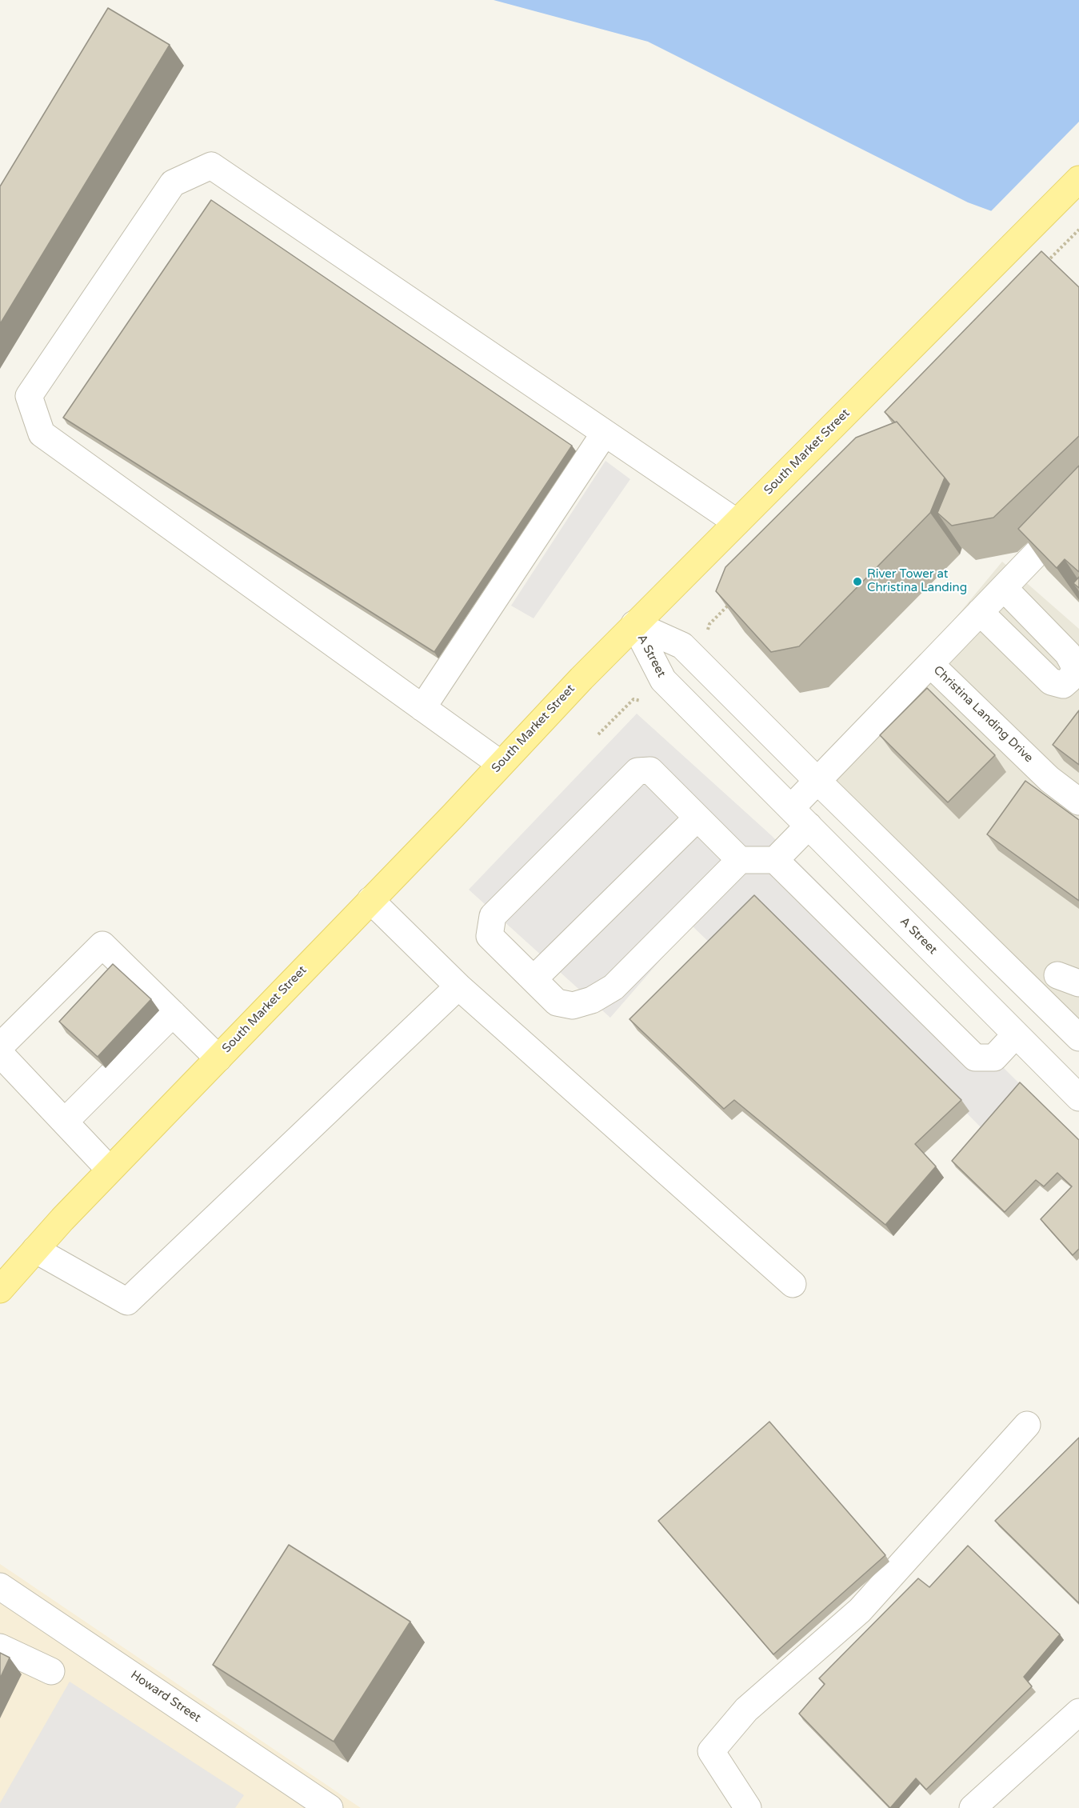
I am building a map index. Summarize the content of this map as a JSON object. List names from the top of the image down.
{
  "streets": {
    "main road": ["South Market Street"],
    "street": ["A Street", "Christina Landing Drive", "Howard Street"]
  },
  "crossings": [
    ["South Market Street", "A Street"],
    ["A Street", "Christina Landing Drive"]
  ],
  "places": ["River Tower at Christina Landing"]
}
